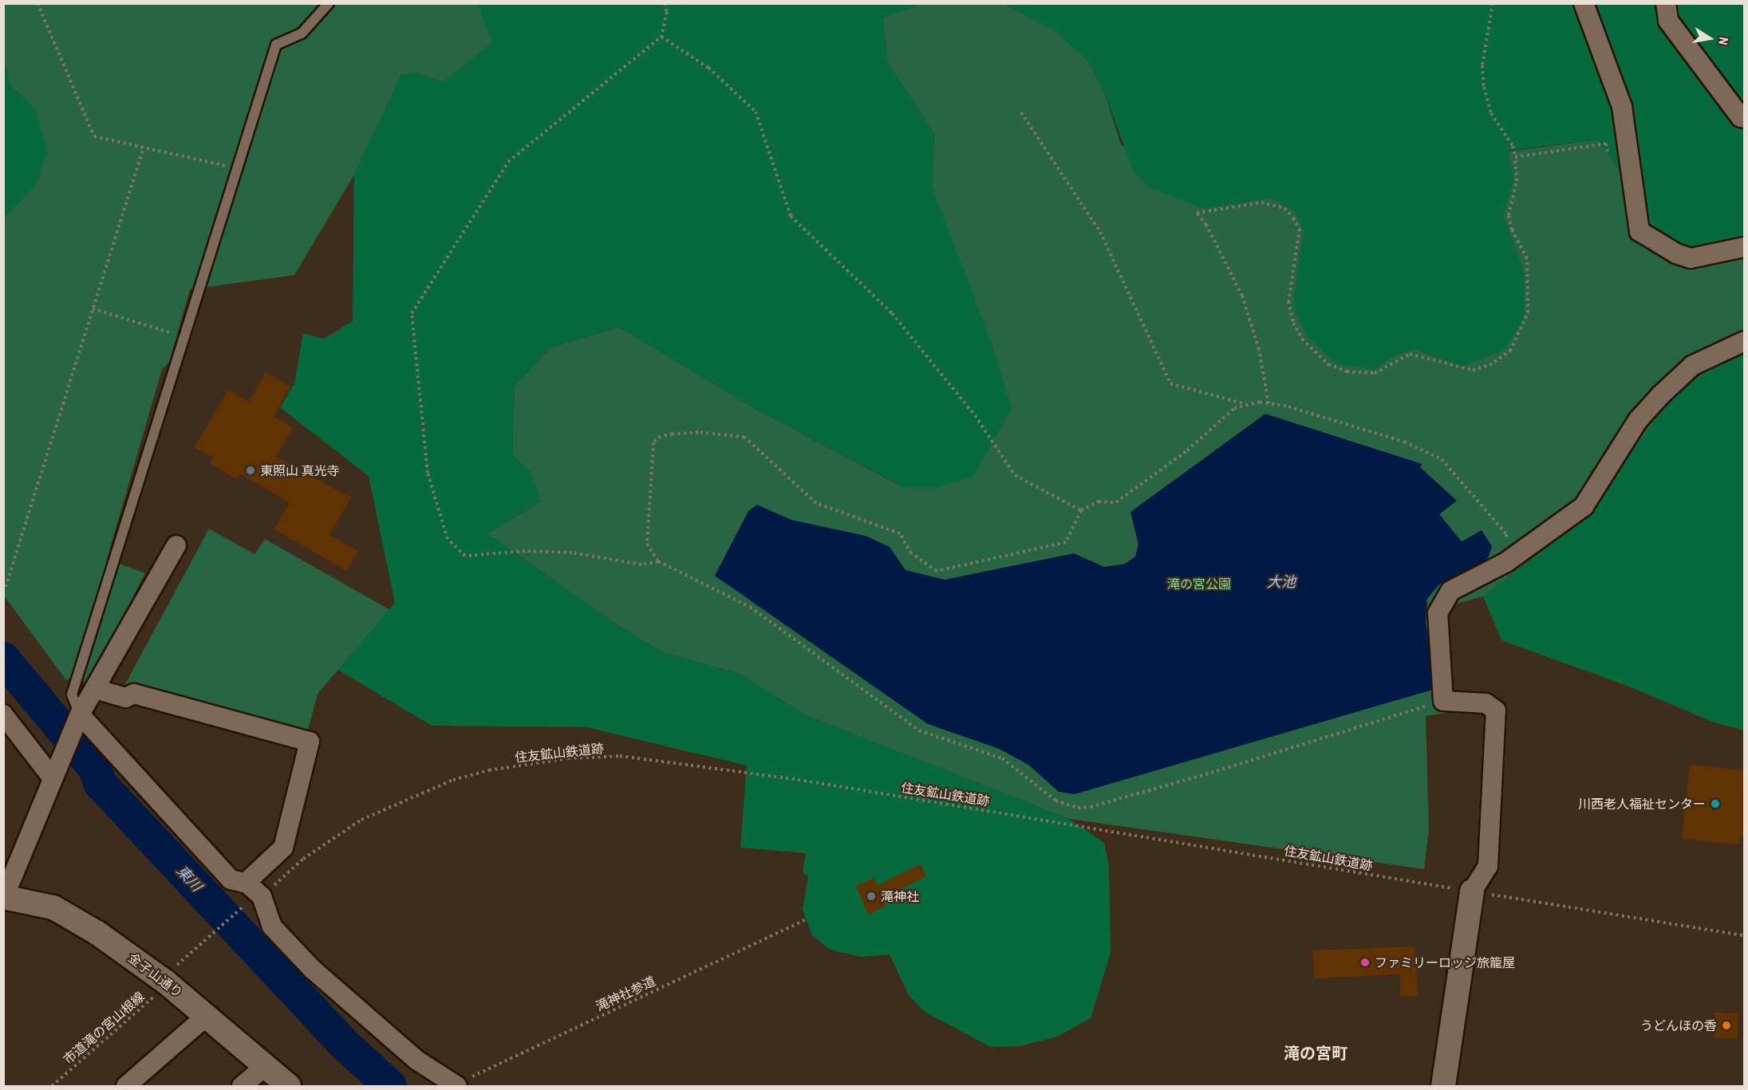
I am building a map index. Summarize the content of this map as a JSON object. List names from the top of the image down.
{
  "streets": {
    "street": ["金子山通り"],
    "path": ["住友鉱山鉄道跡", "滝神社参道", "市道滝の宮山根線"]
  },
  "crossings": [
    ["金子山通り", "市道滝の宮山根線"]
  ],
  "districts": ["滝の宮町"],
  "water": ["大池", "東川"],
  "parks": ["滝の宮公園"],
  "places": [
    "東照山 真光寺",
    "川西老人福祉センター",
    "滝神社",
    "ファミリーロッジ旅籠屋",
    "うどんほの香"
  ],
  "north": "right"
}
